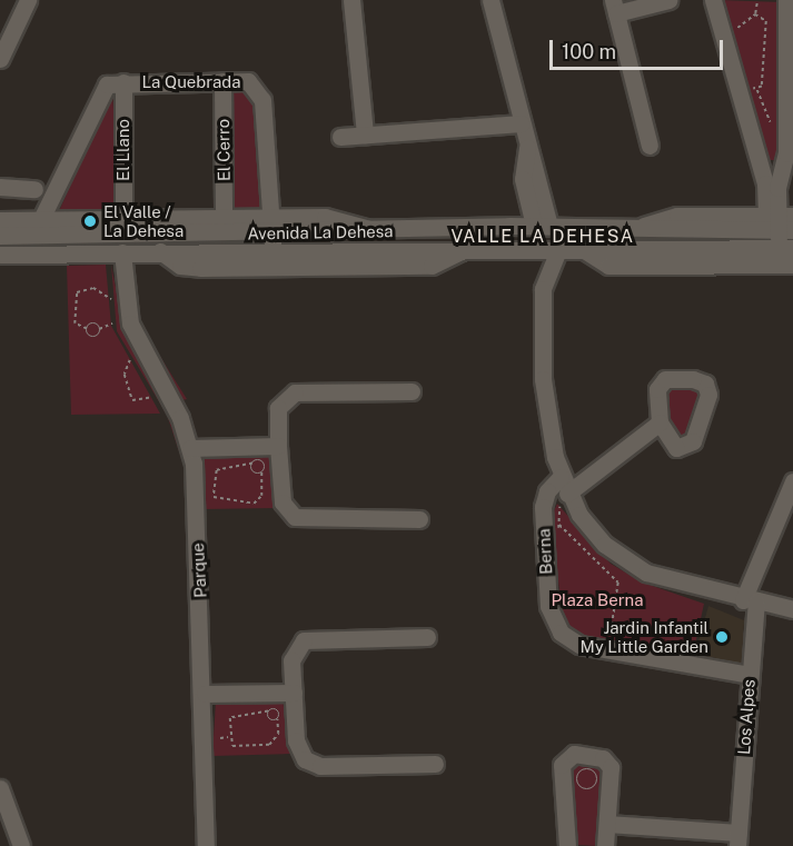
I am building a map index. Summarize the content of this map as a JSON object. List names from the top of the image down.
{
  "streets": {
    "street": [
      "La Quebrada",
      "El Llano",
      "El Cerro",
      "Avenida La Dehesa",
      "Berna",
      "Parque",
      "Los Alpes"
    ]
  },
  "crossings": [
    ["La Quebrada", "El Llano"],
    ["La Quebrada", "El Cerro"],
    ["La Quebrada", "Avenida La Dehesa"],
    ["Avenida La Dehesa", "Parque"],
    ["Berna", "Los Alpes"]
  ],
  "districts": ["VALLE LA DEHESA"],
  "parks": ["Plaza Berna"],
  "places": ["El Valle / La Dehesa", "Jardin Infantil My Little Garden"],
  "scale_bar": "100 m"
}
